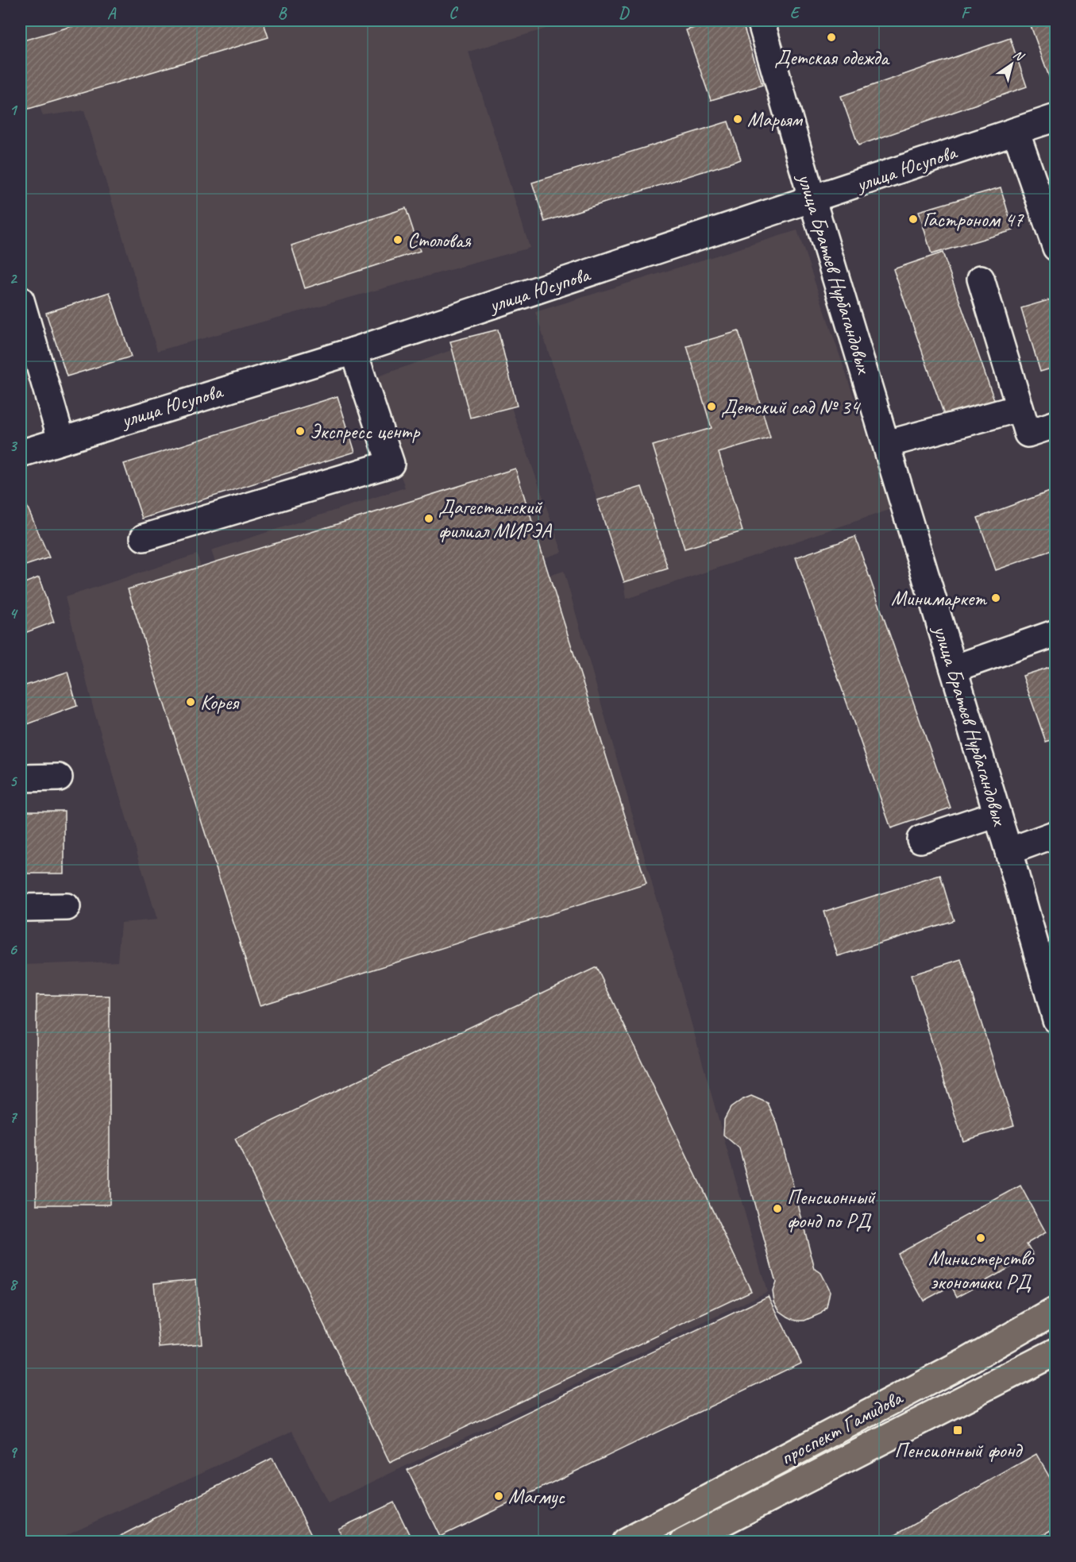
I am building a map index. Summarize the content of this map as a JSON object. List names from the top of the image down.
{
  "streets": {
    "main road": ["проспект Гамидова"],
    "street": ["улица Юсупова", "улица Братьев Нурбагандовых"]
  },
  "crossings": [
    ["улица Юсупова", "улица Братьев Нурбагандовых"]
  ],
  "places": {
    "other": [
      "Детская одежда",
      "Марьям",
      "Гастроном 47",
      "Столовая",
      "Детский сад № 34",
      "Экспресс центр",
      "Дагестанский филиал МИРЭА",
      "Минимаркет",
      "Корея",
      "Пенсионный фонд по РД",
      "Министерство экономики РД",
      "Магмус"
    ],
    "transit": ["Пенсионный фонд"]
  },
  "north": "top right",
  "grid": {
    "columns": [
      "A",
      "B",
      "C",
      "D",
      "E",
      "F"
    ],
    "rows": [
      "1",
      "2",
      "3",
      "4",
      "5",
      "6",
      "7",
      "8",
      "9"
    ]
  }
}
